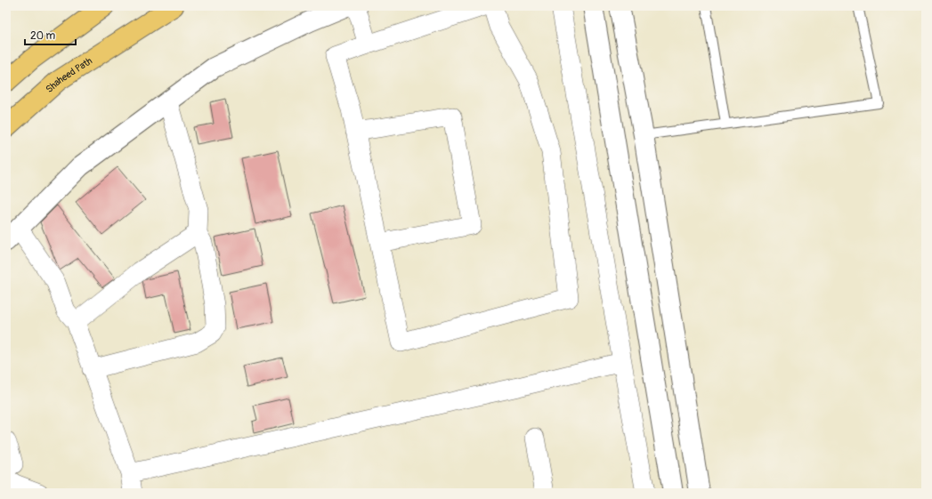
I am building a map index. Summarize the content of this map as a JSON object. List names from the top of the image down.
{
  "streets": {
    "highway": ["Shaheed Path"]
  },
  "scale_bar": "20 m"
}
